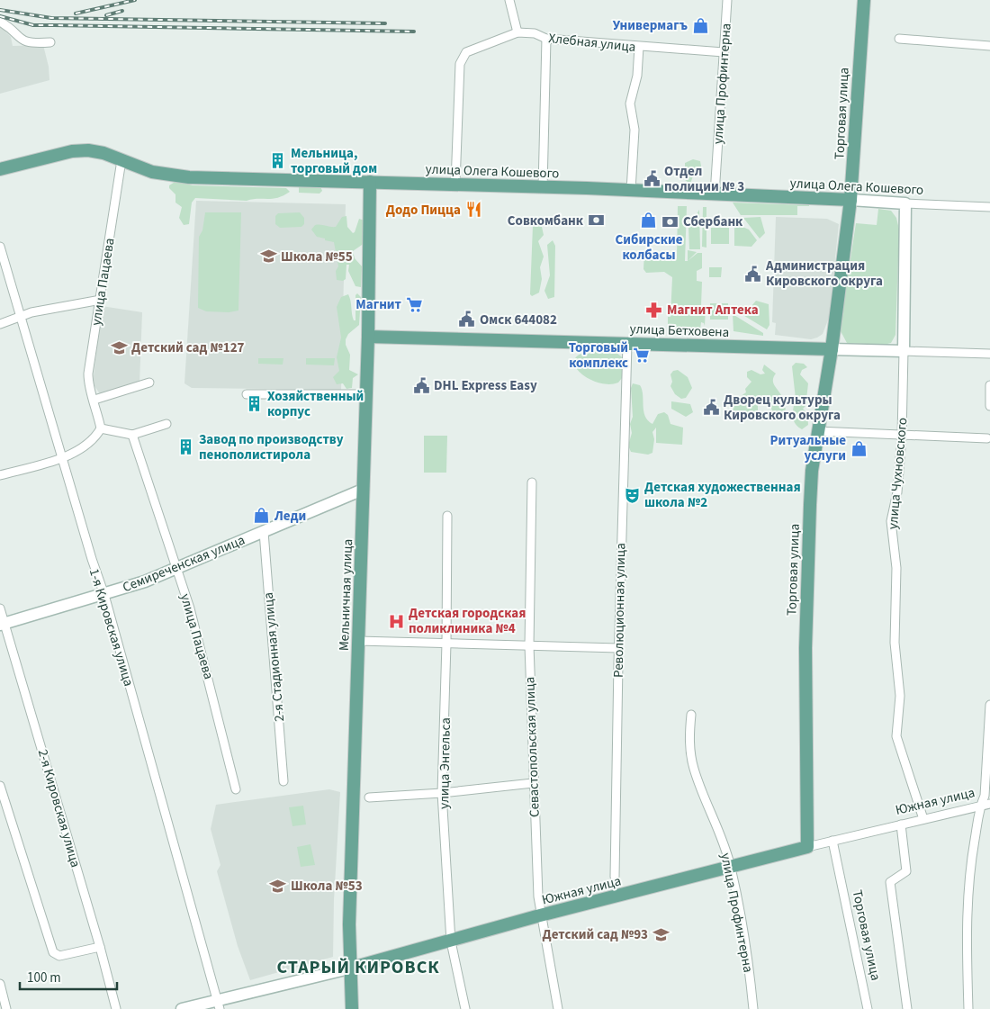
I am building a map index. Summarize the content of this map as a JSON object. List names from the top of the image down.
{
  "streets": {
    "main road": [
      "Торговая улица",
      "улица Олега Кошевого",
      "улица Бетховена",
      "Мельничная улица",
      "Южная улица"
    ],
    "street": [
      "Хлебная улица",
      "улица Профинтерна",
      "улица Пацаева",
      "улица Чухновского",
      "Семиреченская улица",
      "Революционная улица",
      "1-я Кировская улица",
      "2-я Стадионная улица",
      "Севастопольская улица",
      "улица Энгельса",
      "2-я Кировская улица"
    ]
  },
  "crossings": [
    ["Хлебная улица", "улица Профинтерна"],
    ["улица Профинтерна", "улица Олега Кошевого"],
    ["улица Профинтерна", "Южная улица"],
    ["Торговая улица", "улица Олега Кошевого"],
    ["Торговая улица", "улица Бетховена"],
    ["Торговая улица", "Южная улица"],
    ["улица Олега Кошевого", "улица Пацаева"],
    ["улица Олега Кошевого", "улица Чухновского"],
    ["улица Олега Кошевого", "Мельничная улица"],
    ["улица Пацаева", "Семиреченская улица"],
    ["улица Бетховена", "улица Чухновского"],
    ["улица Бетховена", "Мельничная улица"],
    ["улица Бетховена", "Революционная улица"],
    ["улица Чухновского", "Южная улица"],
    ["Семиреченская улица", "Мельничная улица"],
    ["Семиреченская улица", "1-я Кировская улица"],
    ["Семиреченская улица", "2-я Стадионная улица"],
    ["Семиреченская улица", "2-я Кировская улица"],
    ["Мельничная улица", "Южная улица"],
    ["1-я Кировская улица", "Южная улица"],
    ["Севастопольская улица", "Южная улица"],
    ["улица Энгельса", "Южная улица"]
  ],
  "districts": ["СТАРЫЙ КИРОВСК"],
  "places": {
    "shop": [
      "Универмагъ",
      "Сибирские колбасы",
      "Ритуальные услуги",
      "Леди"
    ],
    "building": ["Мельница, торговый дом", "Хозяйственный корпус", "Завод по производству пенополистирола"],
    "public building": [
      "Отдел полиции № 3",
      "Администрация Кировского округа",
      "Омск 644082",
      "DHL Express Easy",
      "Дворец культуры Кировского округа"
    ],
    "restaurant": ["Додо Пицца"],
    "bank": ["Совкомбанк", "Сбербанк"],
    "school or university": [
      "Школа №55",
      "Детский сад №127",
      "Школа №53",
      "Детский сад №93"
    ],
    "supermarket": ["Магнит", "Торговый комплекс"],
    "pharmacy": ["Магнит Аптека"],
    "theatre": ["Детская художественная школа №2"],
    "hospital": ["Детская городская поликлиника №4"]
  },
  "scale_bar": "100 m"
}
